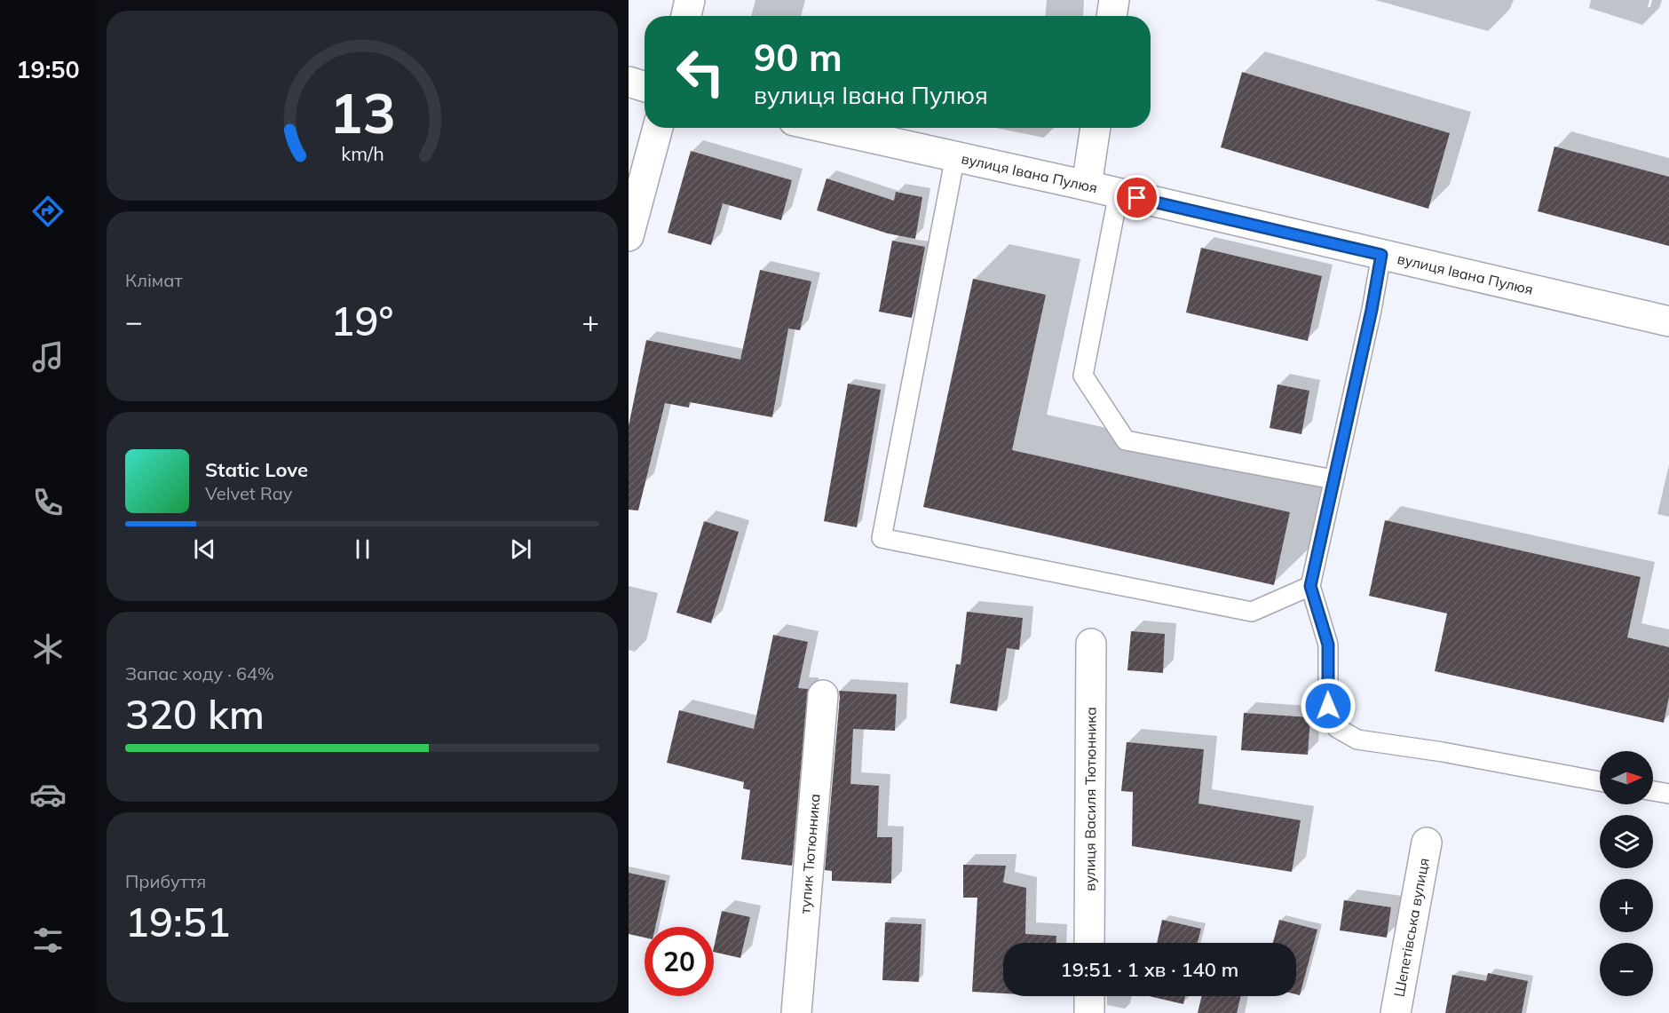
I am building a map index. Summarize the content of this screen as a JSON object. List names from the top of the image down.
{
  "streets": {
    "street": [
      "вулиця Івана Пулюя",
      "вулиця Василя Тютюнника",
      "тупик Тютюнника",
      "Шепетівська вулиця"
    ]
  },
  "north": "right",
  "page": {
    "tabs": "19:50",
    "turn": ["90 m", "вулиця Івана Пулюя"],
    "tile": [
      "Клімат",
      ["Запас ходу · 64%", "320 km"],
      ["Прибуття", "19:51"]
    ],
    "heat": ["−", "19°", "+"],
    "song": ["Static Love", "Velvet Ray"],
    "map_buttons": ["+", "−"],
    "limit": "20",
    "trip": "19:51 · 1 хв · 140 m",
    "gauge": ["13", "km/h"]
  }
}
